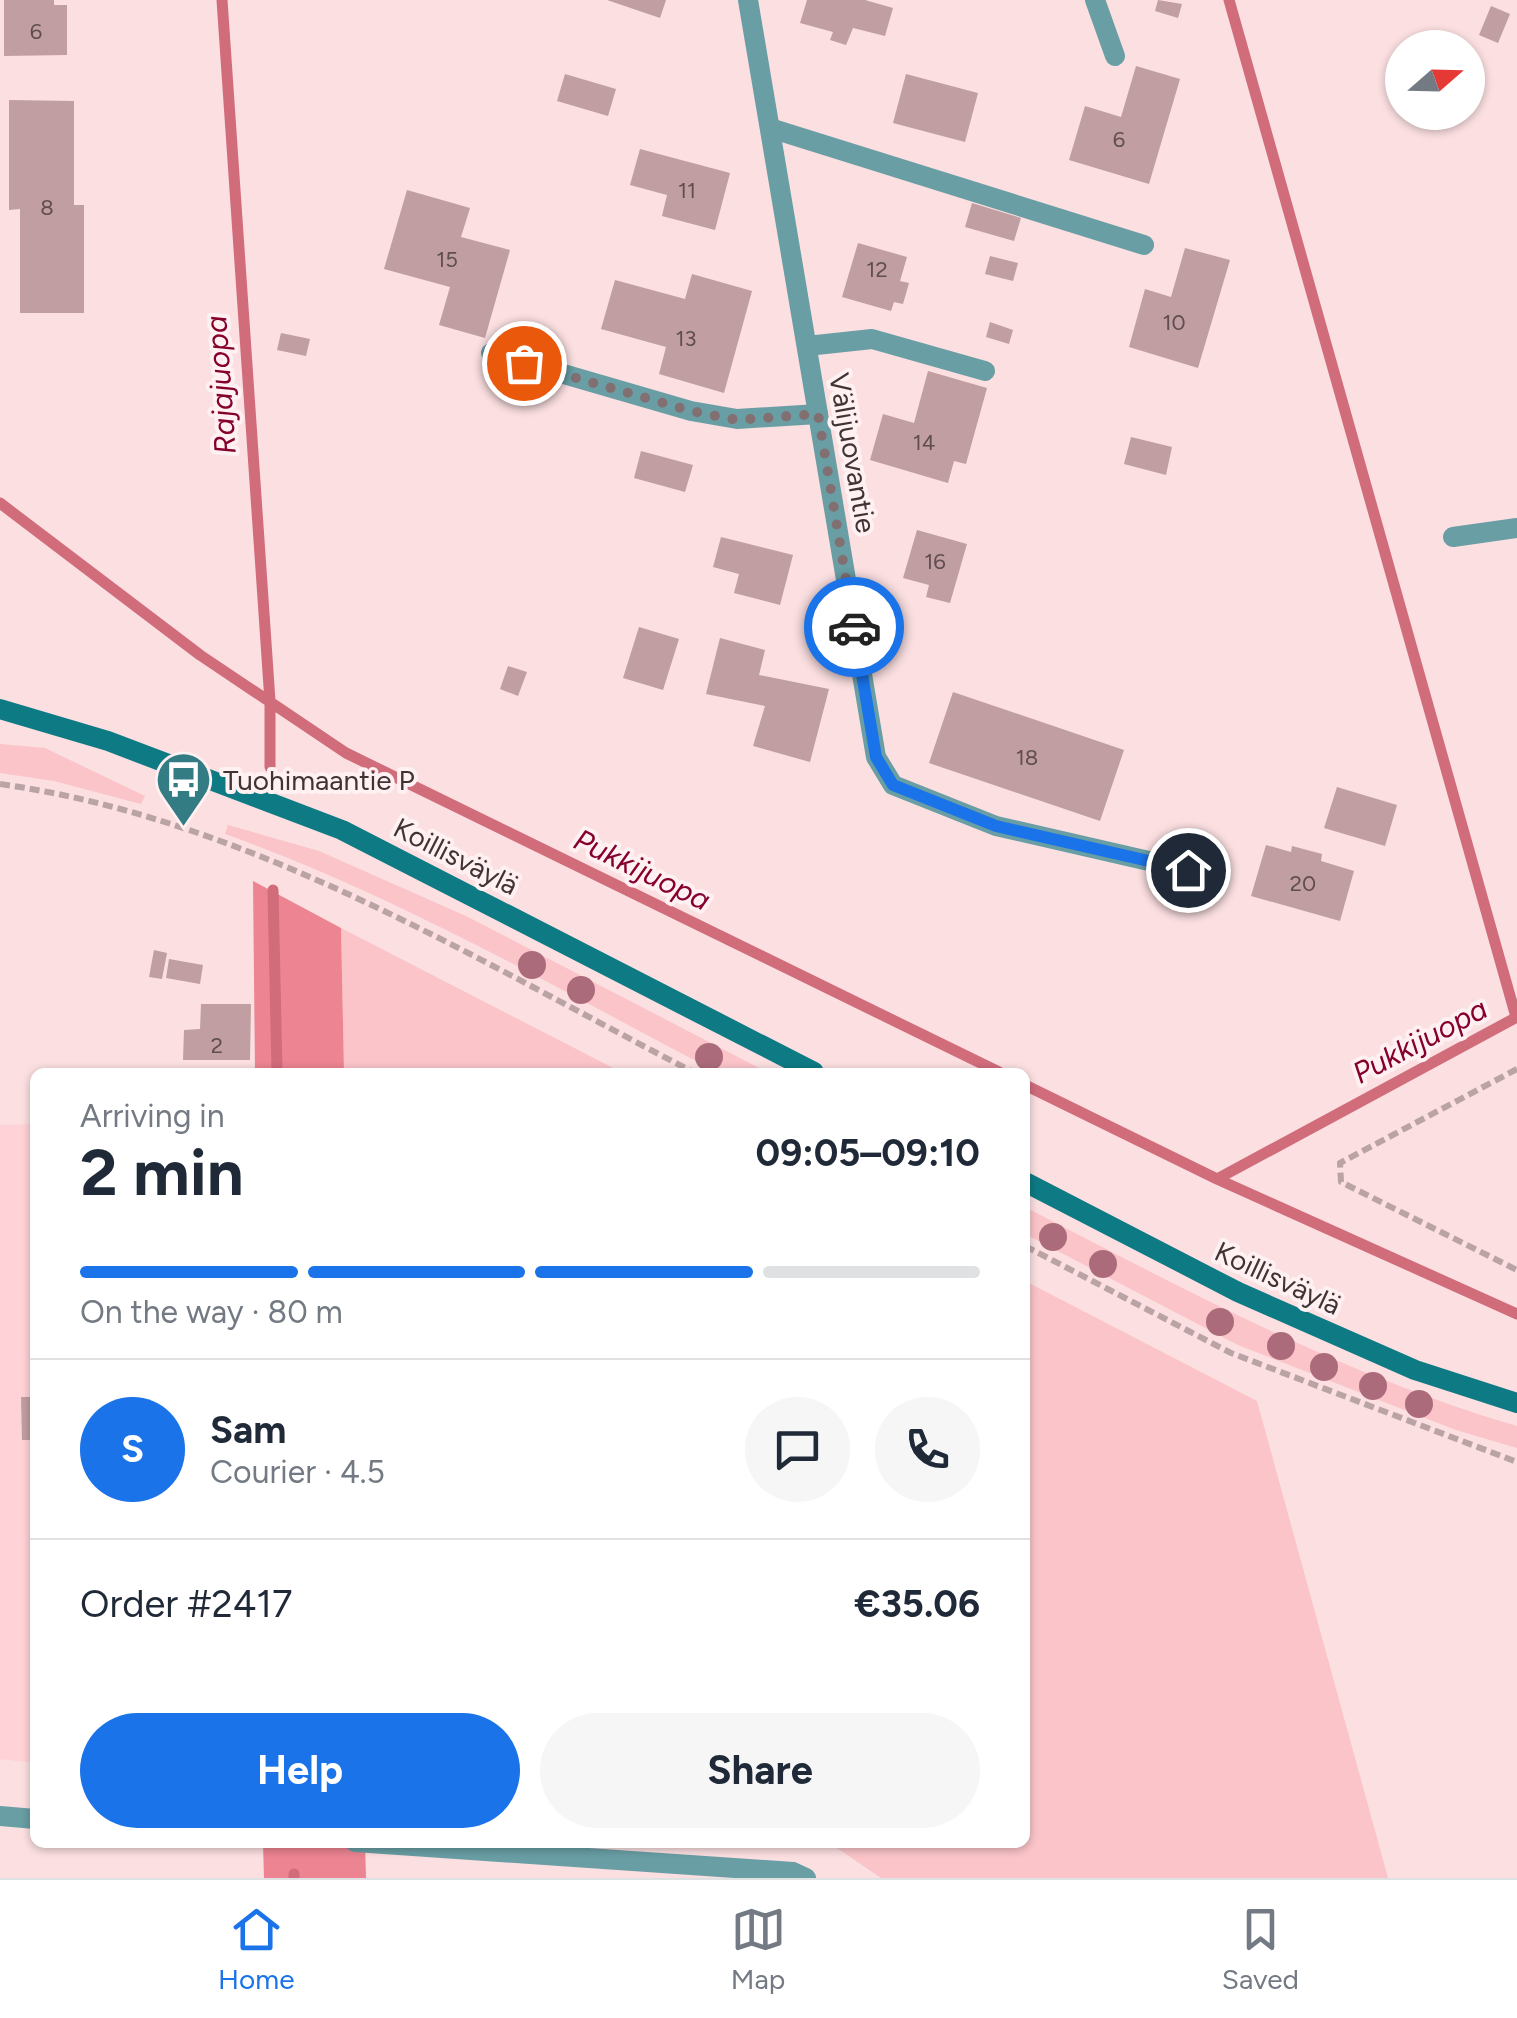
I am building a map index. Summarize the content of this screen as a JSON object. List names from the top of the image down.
{
  "streets": {
    "main road": ["Koillisväylä"],
    "street": ["Välijuovantie"]
  },
  "water": ["Rajajuopa", "Pukkijuopa"],
  "places": {
    "bus stop": ["Tuohimaantie P"]
  },
  "house_numbers": [
    "6",
    "6",
    "11",
    "8",
    "15",
    "12",
    "10",
    "13",
    "14",
    "16",
    "18",
    "20",
    "2"
  ],
  "north": "right",
  "page": {
    "heading": ["2 min", "Arriving in", "09:05–09:10"],
    "panel": [
      "Sam",
      "Courier · 4.5",
      "Order #2417",
      "€35.06"
    ],
    "bar": "On the way · 80 m",
    "round": "S",
    "buttons": ["Help", "Share"],
    "tabs": ["Home", "Map", "Saved"]
  }
}
